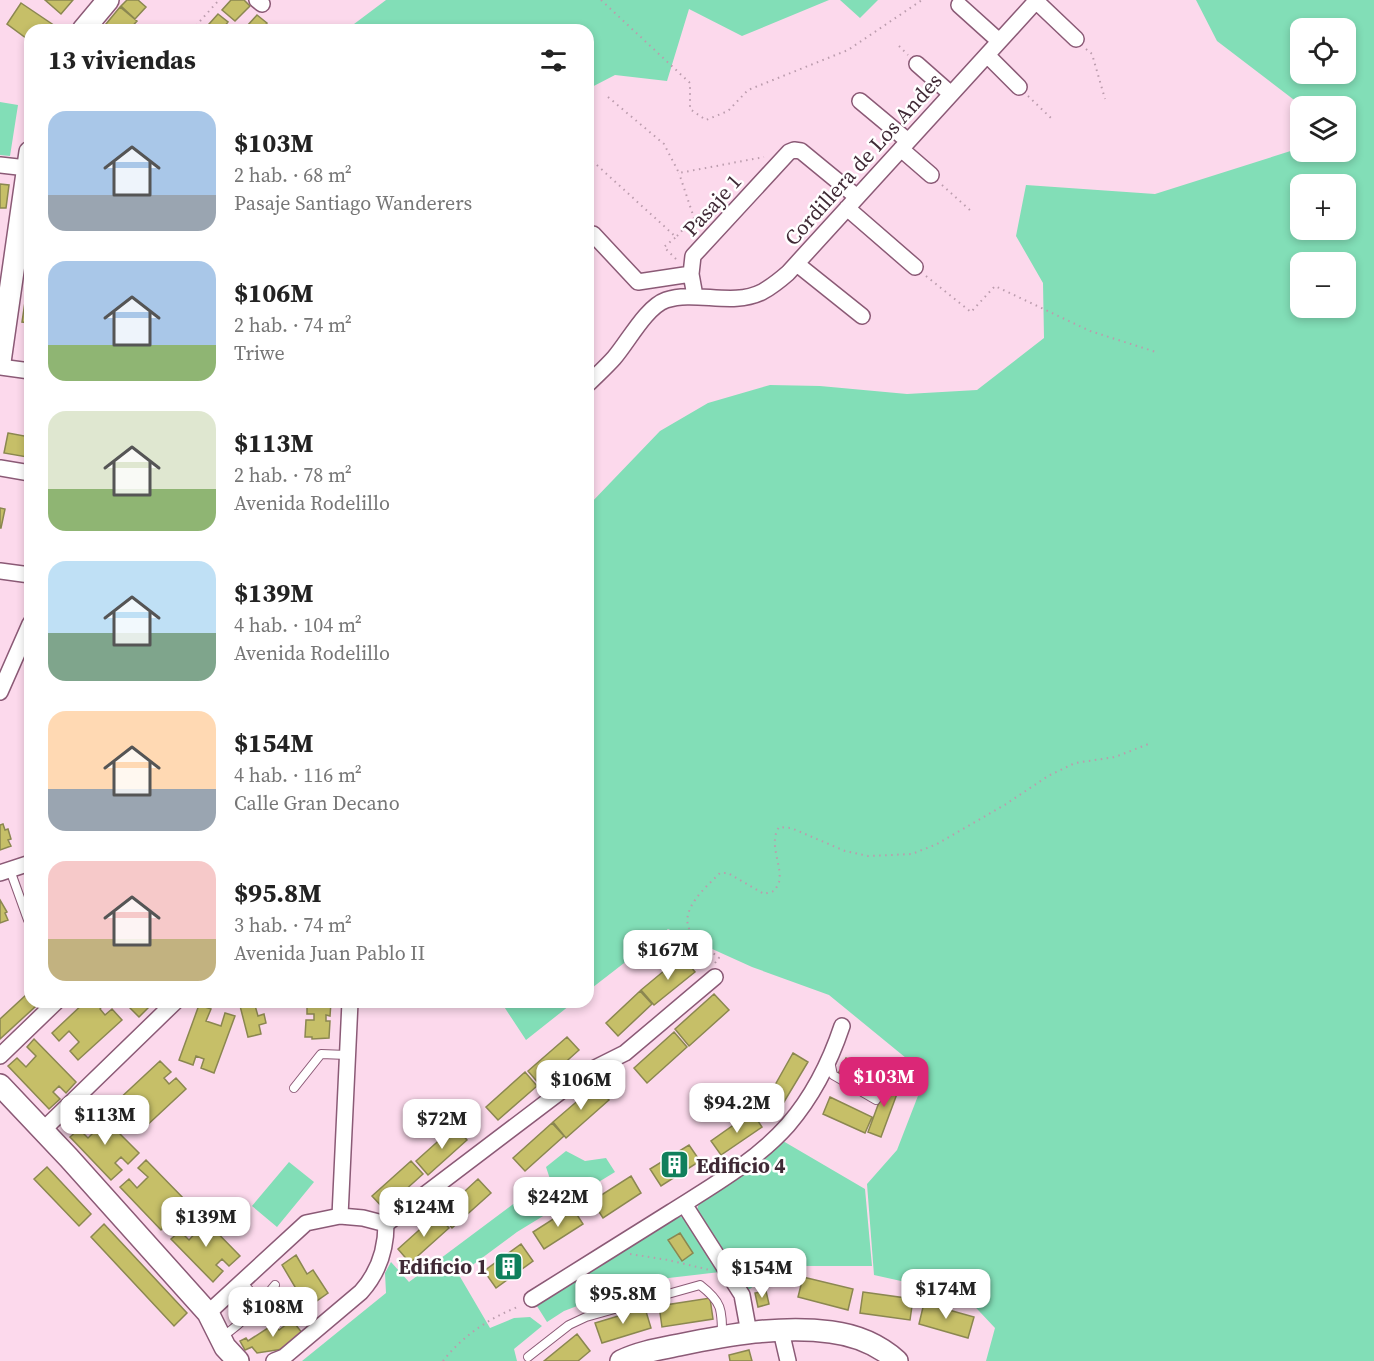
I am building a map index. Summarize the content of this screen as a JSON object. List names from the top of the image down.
{
  "streets": {
    "street": ["Cordillera de Los Andes", "Pasaje 1"]
  },
  "places": {
    "building": ["Edificio 4", "Edificio 1"]
  },
  "page": {
    "map_buttons": ["+", "−"],
    "heading": "13 viviendas",
    "list": [
      {
        "name": "$103M",
        "note": "2 hab. · 68 m² · Pasaje Santiago Wanderers"
      },
      {
        "name": "$106M",
        "note": "2 hab. · 74 m² · Triwe"
      },
      {
        "name": "$113M",
        "note": "2 hab. · 78 m² · Avenida Rodelillo"
      },
      {
        "name": "$139M",
        "note": "4 hab. · 104 m² · Avenida Rodelillo"
      },
      {
        "name": "$154M",
        "note": "4 hab. · 116 m² · Calle Gran Decano"
      },
      {
        "name": "$95.8M",
        "note": "3 hab. · 74 m² · Avenida Juan Pablo II"
      }
    ],
    "price": [
      "$167M",
      "$103M",
      "$106M",
      "$94.2M",
      "$113M",
      "$72M",
      "$242M",
      "$124M",
      "$139M",
      "$154M",
      "$174M",
      "$95.8M",
      "$108M"
    ]
  }
}
